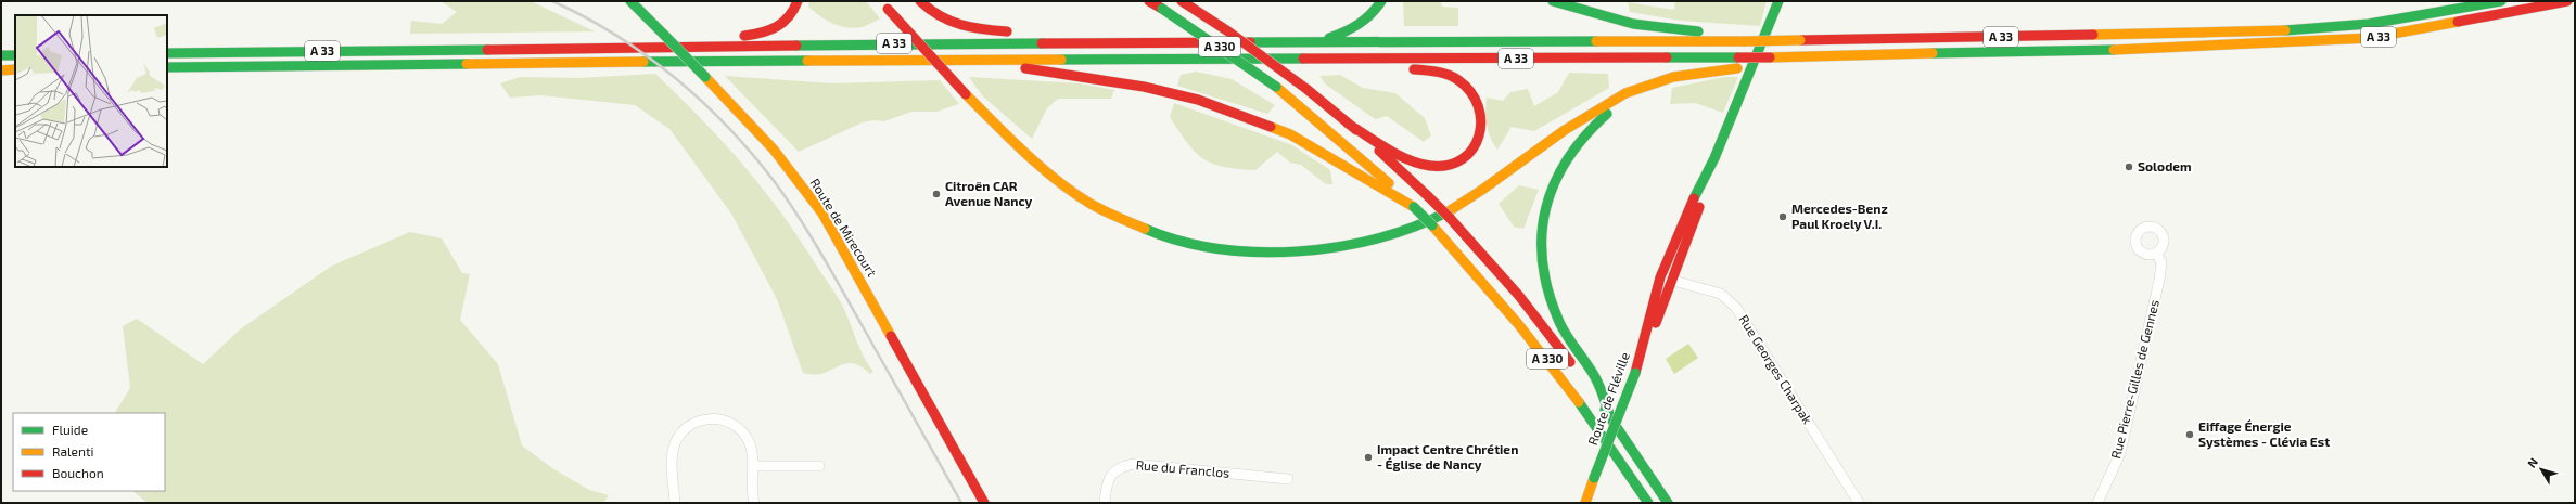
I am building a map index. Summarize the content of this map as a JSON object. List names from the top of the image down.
{
  "streets": {
    "main road": [
      "A 33",
      "A 330",
      "Route de Mirecourt",
      "Route de Fléville"
    ],
    "street": ["Rue Georges Charpak", "Rue Pierre-Gilles de Gennes", "Rue du Franclos"]
  },
  "crossings": [
    ["Rue Georges Charpak", "Route de Fléville"]
  ],
  "places": [
    "Solodem",
    "Citroën CAR Avenue Nancy",
    "Mercedes-Benz Paul Kroely V.I.",
    "Eiffage Énergie Systèmes - Clévia Est",
    "Impact Centre Chrétien - Église de Nancy"
  ],
  "legend": ["Fluide", "Ralenti", "Bouchon"],
  "north": "top left"
}
